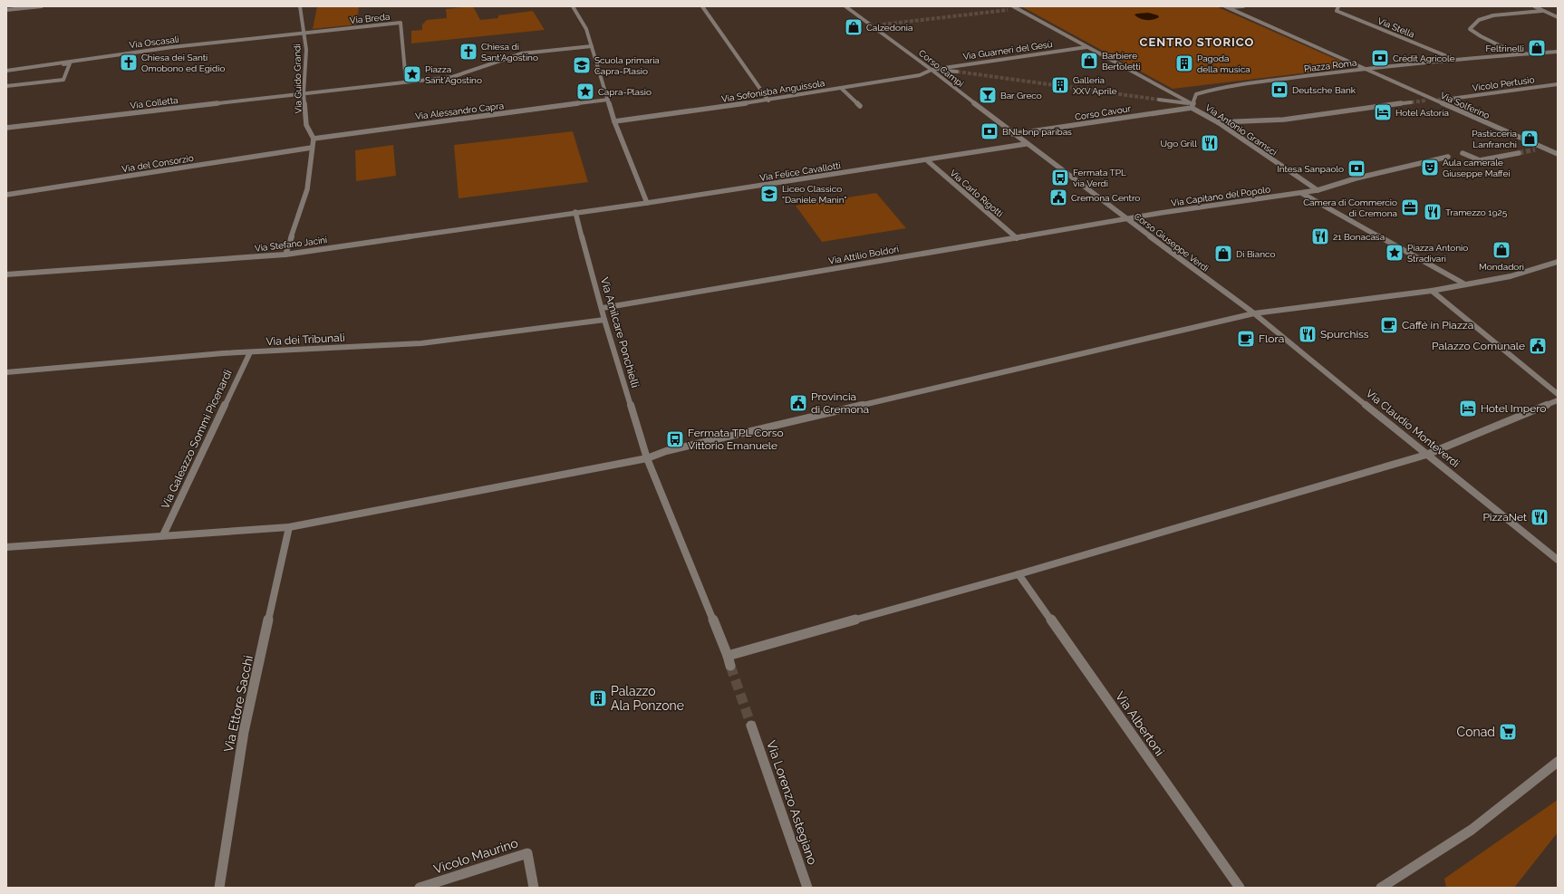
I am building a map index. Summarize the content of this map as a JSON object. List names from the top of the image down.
{
  "streets": {
    "street": [
      "Via Breda",
      "Via Stella",
      "Via Oscasali",
      "Via Guarneri del Gesù",
      "Piazza Roma",
      "Corso Campi",
      "Via Guido Grandi",
      "Vicolo Pertusio",
      "Via Sofonisba Anguissola",
      "Via Colletta",
      "Via Solferino",
      "Via Alessandro Capra",
      "Corso Cavour",
      "Via Antonio Gramsci",
      "Via del Consorzio",
      "Via Felice Cavallotti",
      "Via Carlo Rigotti",
      "Via Capitano del Popolo",
      "Corso Giuseppe Verdi",
      "Via Stefano Jacini",
      "Via Attilio Boldori",
      "Via Amilcare Ponchielli",
      "Via dei Tribunali",
      "Via Claudio Monteverdi",
      "Via Galeazzo Sommi Picenardi",
      "Via Ettore Sacchi",
      "Via Albertoni",
      "Via Lorenzo Astegiano",
      "Vicolo Maurino"
    ]
  },
  "crossings": [
    ["Via Breda", "Via Oscasali"],
    ["Via Breda", "Via Guido Grandi"],
    ["Via Oscasali", "Via Guido Grandi"],
    ["Via Guarneri del Gesù", "Corso Campi"],
    ["Via Guarneri del Gesù", "Via Sofonisba Anguissola"],
    ["Piazza Roma", "Via Solferino"],
    ["Piazza Roma", "Corso Cavour"],
    ["Piazza Roma", "Via Antonio Gramsci"],
    ["Corso Campi", "Via Sofonisba Anguissola"],
    ["Corso Campi", "Corso Cavour"],
    ["Corso Campi", "Via Felice Cavallotti"],
    ["Corso Campi", "Corso Giuseppe Verdi"],
    ["Via Guido Grandi", "Via Colletta"],
    ["Via Guido Grandi", "Via Alessandro Capra"],
    ["Corso Cavour", "Via Antonio Gramsci"],
    ["Via Antonio Gramsci", "Via Capitano del Popolo"],
    ["Via Felice Cavallotti", "Via Carlo Rigotti"],
    ["Via Felice Cavallotti", "Corso Giuseppe Verdi"],
    ["Via Felice Cavallotti", "Via Stefano Jacini"],
    ["Via Felice Cavallotti", "Via Amilcare Ponchielli"],
    ["Via Carlo Rigotti", "Via Attilio Boldori"],
    ["Via Capitano del Popolo", "Corso Giuseppe Verdi"],
    ["Via Capitano del Popolo", "Via Attilio Boldori"],
    ["Corso Giuseppe Verdi", "Via Attilio Boldori"],
    ["Corso Giuseppe Verdi", "Via Claudio Monteverdi"],
    ["Via Stefano Jacini", "Via Amilcare Ponchielli"],
    ["Via Attilio Boldori", "Via Amilcare Ponchielli"],
    ["Via Amilcare Ponchielli", "Via dei Tribunali"],
    ["Via dei Tribunali", "Via Galeazzo Sommi Picenardi"]
  ],
  "districts": ["CENTRO STORICO"],
  "places": {
    "shop": [
      "Calzedonia",
      "Feltrinelli",
      "Barbiere Bertoletti",
      "Pasticceria Lanfranchi",
      "Mondadori",
      "Di Bianco"
    ],
    "church": ["Chiesa di Sant'Agostino", "Chiesa dei Santi Omobono ed Egidio"],
    "bank": [
      "Crédit Agricole",
      "Deutsche Bank",
      "BNL bnp paribas",
      "Intesa Sanpaolo"
    ],
    "building": ["Pagoda della musica", "Galleria XXV Aprile", "Palazzo Ala Ponzone"],
    "school or university": ["Scuola primaria Capra-Plasio", "Liceo Classico \"Daniele Manin\""],
    "place": ["Piazza Sant'Agostino", "Capra-Plasio", "Piazza Antonio Stradivari"],
    "bar": ["Bar Greco"],
    "hotel": ["Hotel Astoria", "Hotel Impero"],
    "restaurant": [
      "Ugo Grill",
      "Tramezzo 1925",
      "21 Bonacasa",
      "Spurchiss",
      "PizzaNet"
    ],
    "theatre": ["Aula camerale Giuseppe Maffei"],
    "bus stop": ["Fermata TPL via Verdi", "Fermata TPL Corso Vittorio Emanuele"],
    "public building": ["Cremona Centro", "Palazzo Comunale", "Provincia di Cremona"],
    "office": ["Camera di Commercio di Cremona"],
    "cafe": ["Caffé in Piazza", "Flora"],
    "supermarket": ["Conad"]
  }
}
